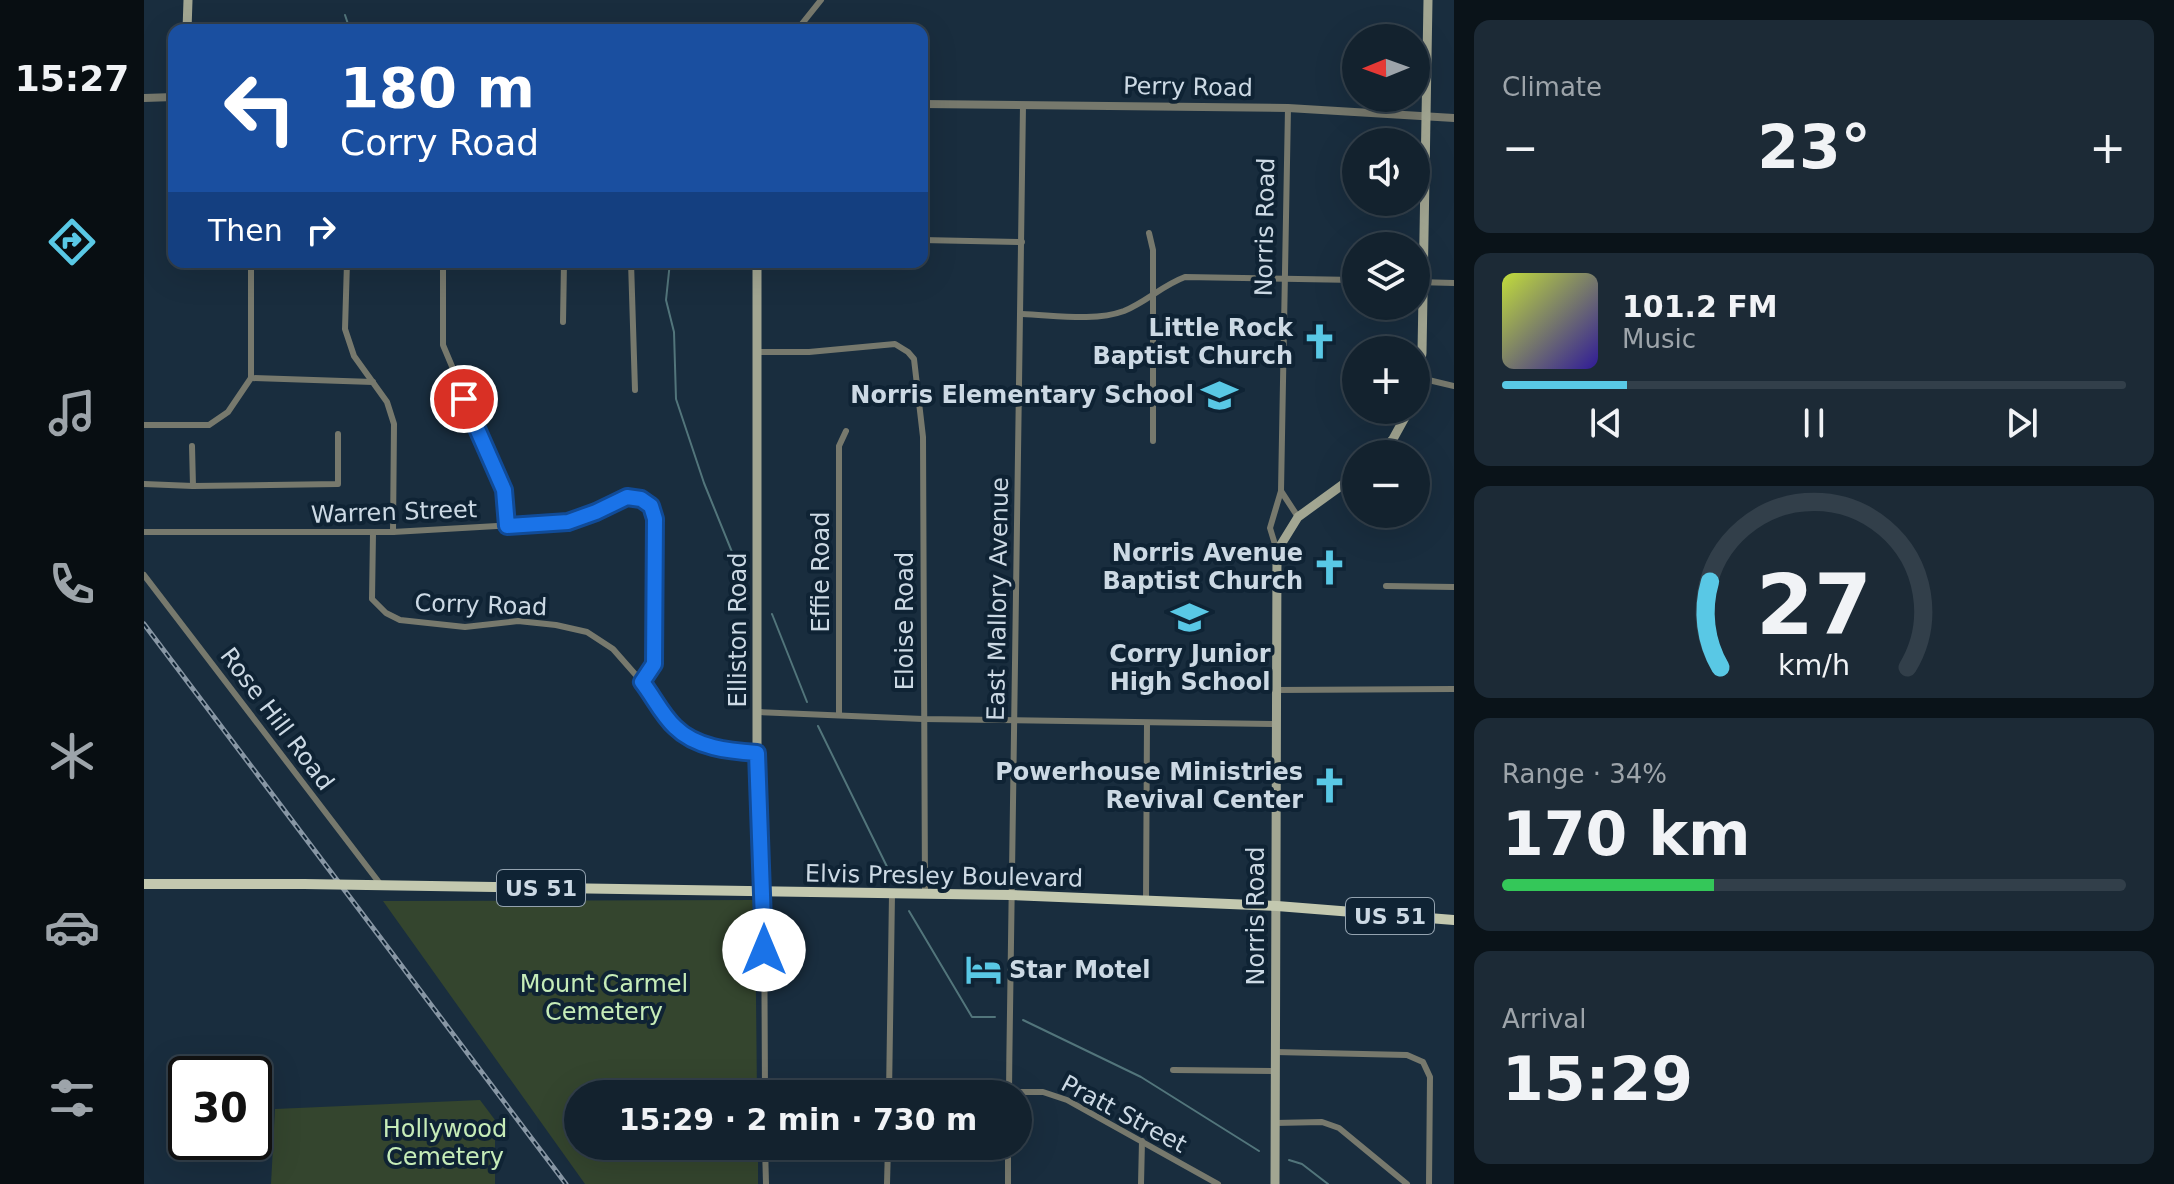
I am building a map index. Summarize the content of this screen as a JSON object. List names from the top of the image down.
{
  "streets": {
    "main road": [
      "Norris Road",
      "Elliston Road",
      "Elvis Presley Boulevard",
      "US 51"
    ],
    "street": [
      "Perry Road",
      "Warren Street",
      "Effie Road",
      "East Mallory Avenue",
      "Corry Road",
      "Eloise Road",
      "Rose Hill Road",
      "Pratt Street"
    ]
  },
  "crossings": [
    ["Perry Road", "Norris Road"],
    ["Perry Road", "East Mallory Avenue"],
    ["Norris Road", "Elvis Presley Boulevard"],
    ["Warren Street", "Corry Road"],
    ["East Mallory Avenue", "Elvis Presley Boulevard"],
    ["Corry Road", "Elliston Road"],
    ["Eloise Road", "Elliston Road"],
    ["Eloise Road", "Elvis Presley Boulevard"],
    ["Elliston Road", "Elvis Presley Boulevard"],
    ["Rose Hill Road", "Elvis Presley Boulevard"]
  ],
  "parks": ["Mount Carmel Cemetery", "Hollywood Cemetery"],
  "places": {
    "church": ["Little Rock Baptist Church", "Norris Avenue Baptist Church", "Powerhouse Ministries Revival Center"],
    "school or university": ["Norris Elementary School", "Corry Junior High School"],
    "hotel": ["Star Motel"]
  },
  "north": "left",
  "page": {
    "tabs": "15:27",
    "tile": [
      "Climate",
      ["Range · 34%", "170 km"],
      ["Arrival", "15:29"]
    ],
    "map_buttons": ["+", "−"],
    "turn": ["180 m", "Corry Road"],
    "heat": ["−", "23°", "+"],
    "then": "Then",
    "song": ["101.2 FM", "Music"],
    "limit": "30",
    "trip": "15:29 · 2 min · 730 m",
    "gauge": ["27", "km/h"]
  }
}
